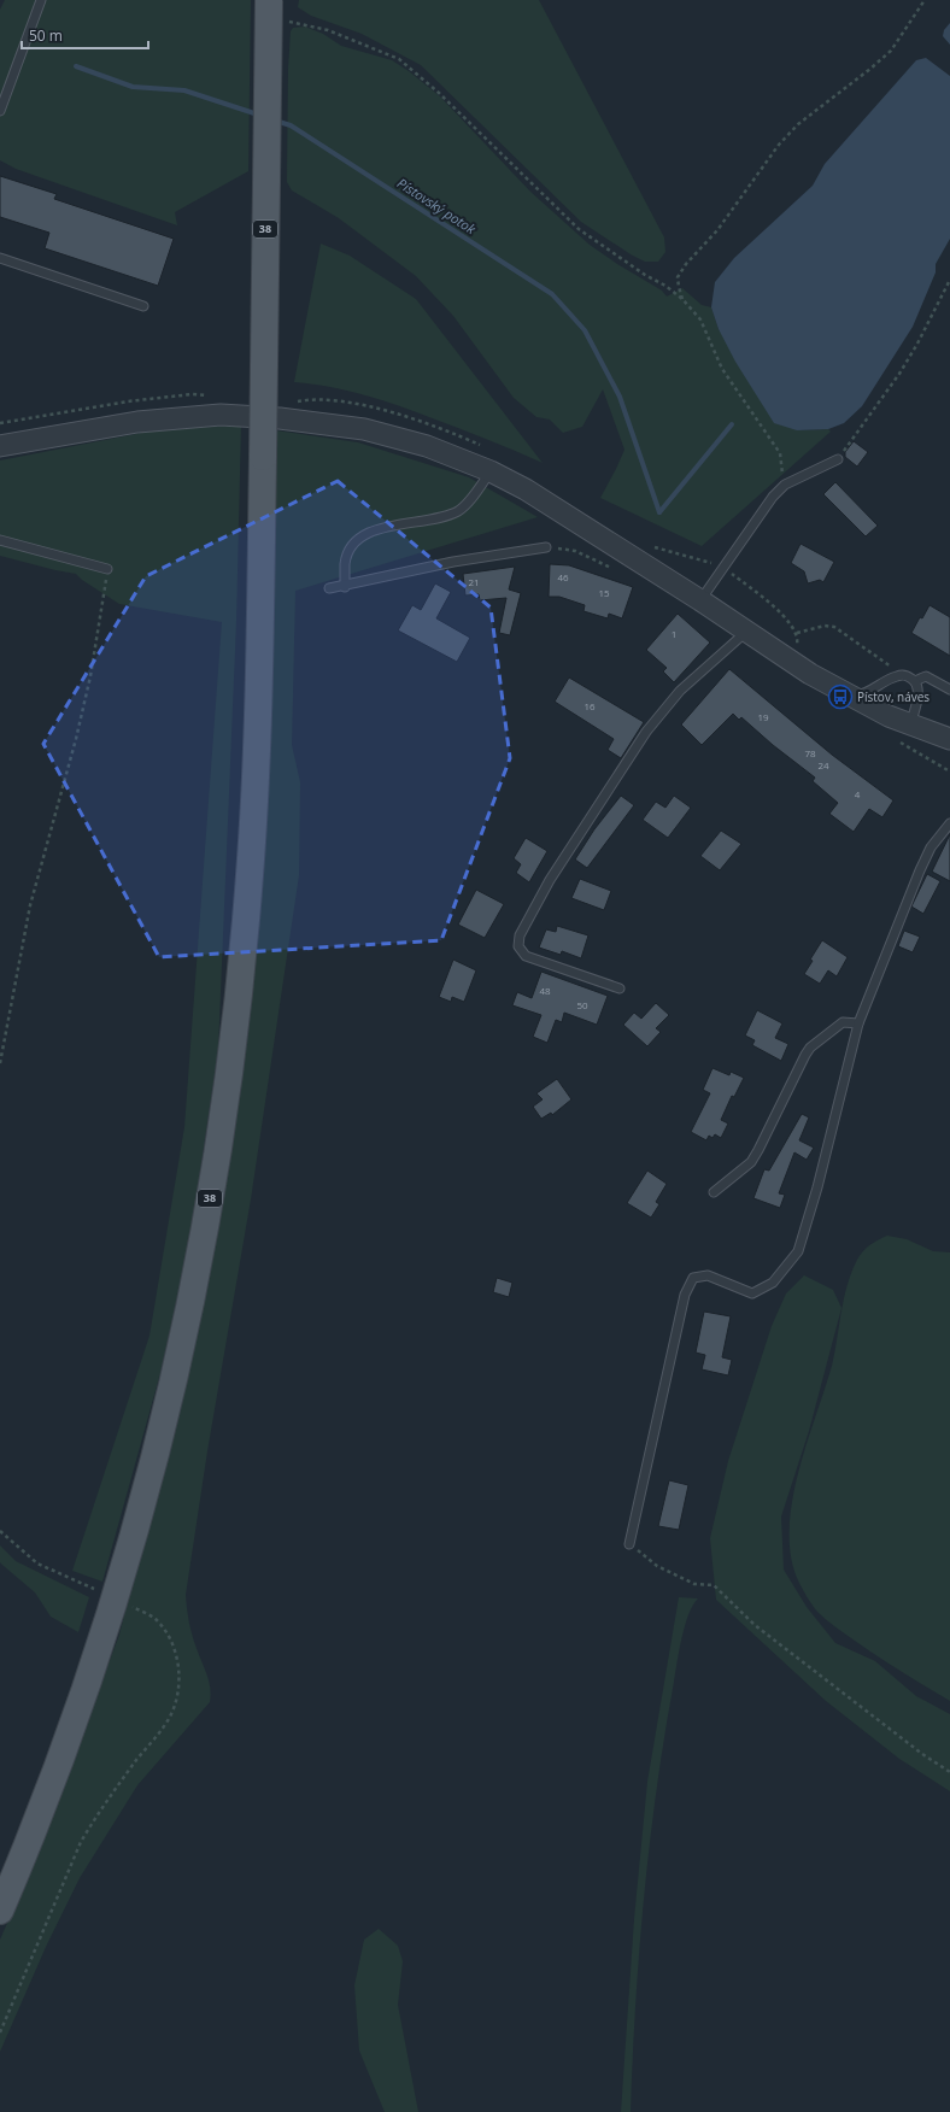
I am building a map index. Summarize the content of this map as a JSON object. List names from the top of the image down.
{
  "streets": {
    "main road": ["38"]
  },
  "water": ["Pístovský potok"],
  "places": {
    "bus stop": ["Pístov, náves"]
  },
  "house_numbers": [
    "46",
    "21",
    "15",
    "1",
    "16",
    "19",
    "78",
    "24",
    "4",
    "48",
    "50"
  ],
  "scale_bar": "50 m"
}
